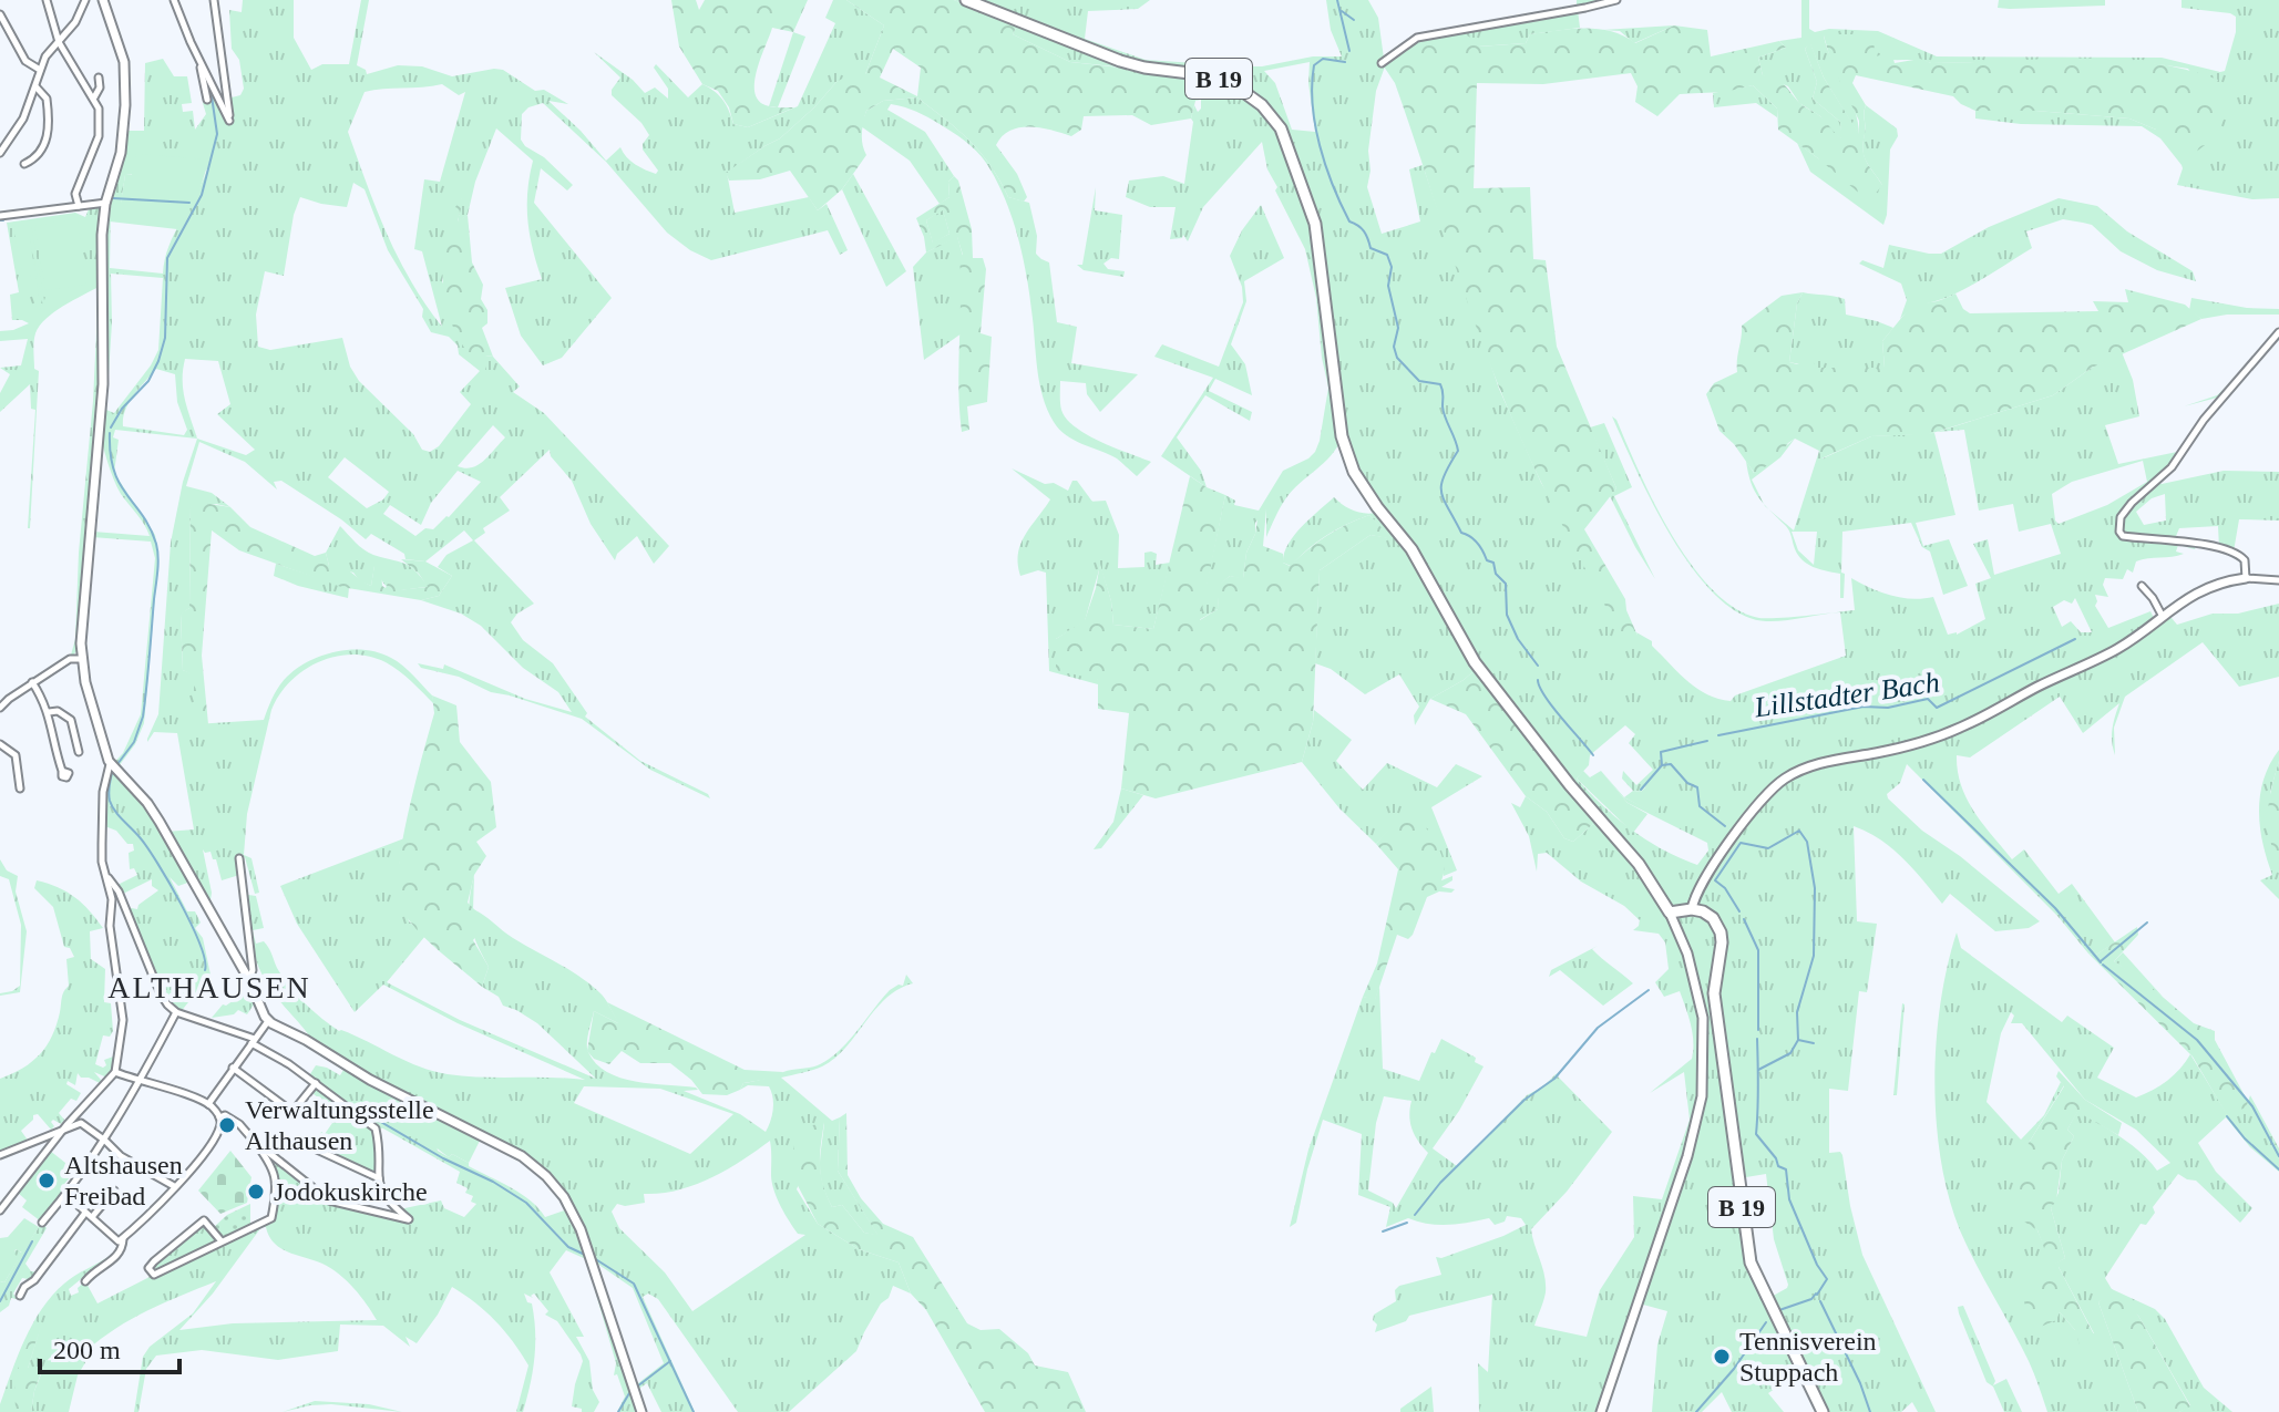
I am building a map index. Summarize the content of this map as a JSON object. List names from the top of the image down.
{
  "streets": {
    "main road": ["B 19"]
  },
  "districts": ["ALTHAUSEN"],
  "water": ["Lillstadter Bach"],
  "places": [
    "Verwaltungsstelle Althausen",
    "Altshausen Freibad",
    "Jodokuskirche",
    "Tennisverein Stuppach"
  ],
  "scale_bar": "200 m"
}
